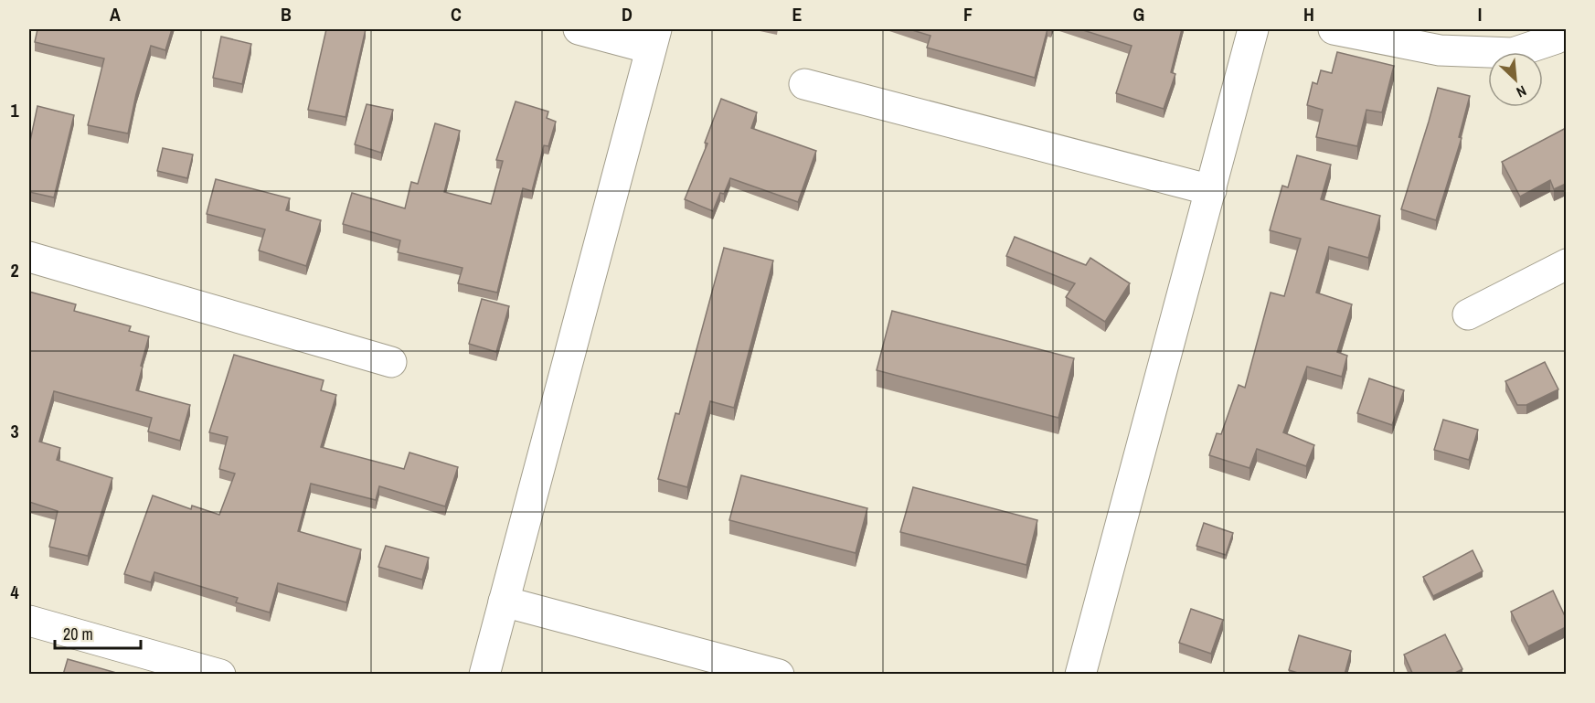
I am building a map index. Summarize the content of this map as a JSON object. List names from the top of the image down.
{
  "scale_bar": "20 m",
  "north": "bottom right",
  "grid": {
    "columns": [
      "A",
      "B",
      "C",
      "D",
      "E",
      "F",
      "G",
      "H",
      "I"
    ],
    "rows": [
      "1",
      "2",
      "3",
      "4"
    ]
  }
}
